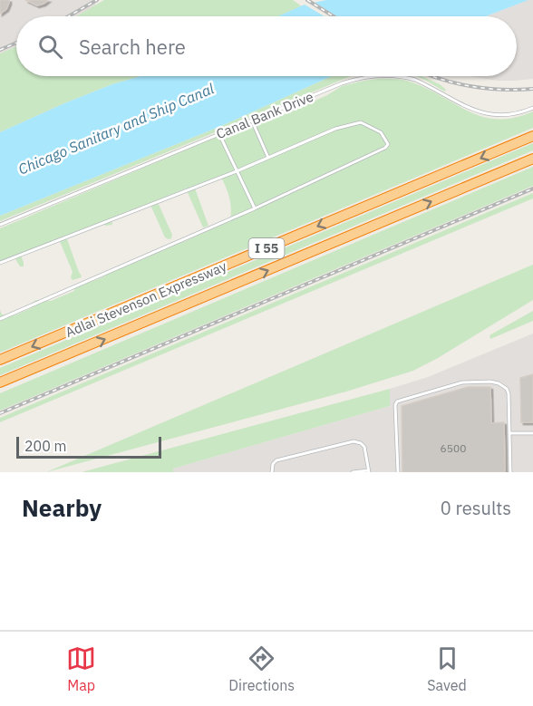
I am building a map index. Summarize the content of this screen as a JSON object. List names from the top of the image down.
{
  "streets": {
    "highway": ["I 55", "Adlai Stevenson Expressway"],
    "lane": ["Canal Bank Drive"]
  },
  "water": ["Chicago Sanitary and Ship Canal"],
  "house_numbers": ["6500"],
  "scale_bar": "200 m",
  "page": {
    "search": "Search here",
    "scale": "200 m",
    "heading": ["Nearby", "0 results"],
    "nav": ["Map", "Directions", "Saved"]
  }
}
